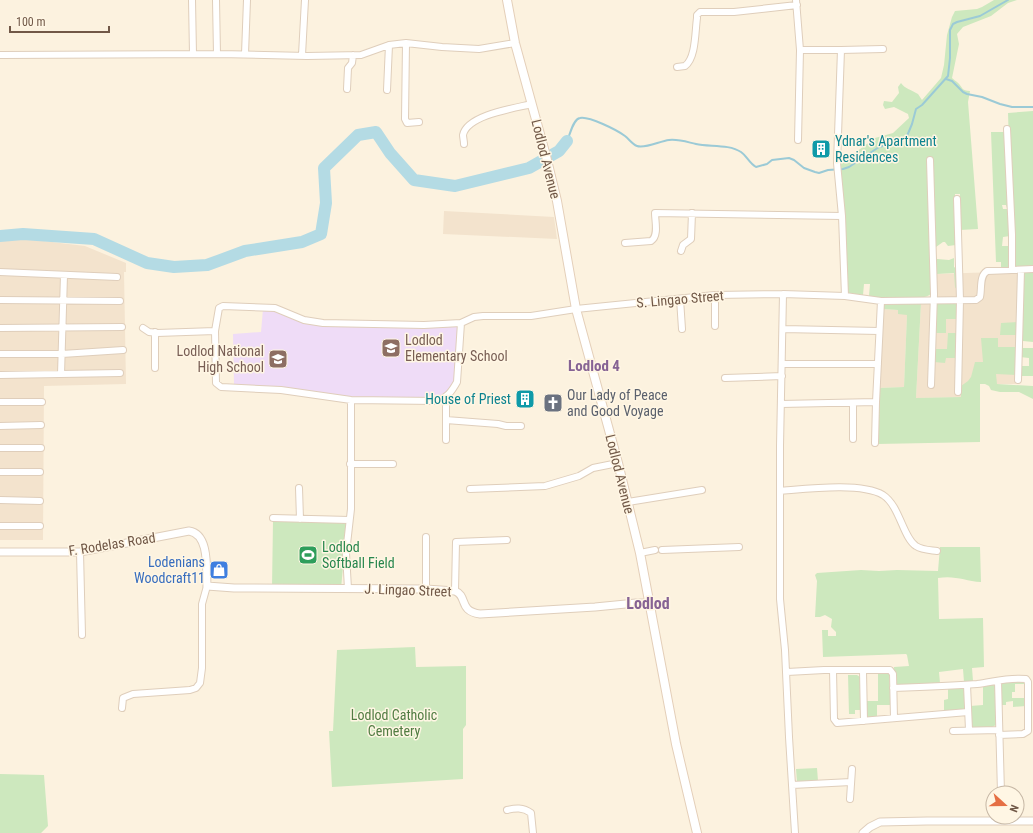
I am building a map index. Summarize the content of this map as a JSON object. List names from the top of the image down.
{
  "streets": {
    "main road": ["Lodlod Avenue"],
    "street": ["S. Lingao Street", "F. Rodelas Road", "J. Lingao Street"]
  },
  "crossings": [
    ["Lodlod Avenue", "S. Lingao Street"],
    ["Lodlod Avenue", "J. Lingao Street"],
    ["F. Rodelas Road", "J. Lingao Street"]
  ],
  "districts": ["Lodlod 4", "Lodlod"],
  "parks": ["Lodlod Catholic Cemetery"],
  "places": {
    "building": ["Ydnar's Apartment Residences", "House of Priest"],
    "school or university": ["Lodlod Elementary School", "Lodlod National High School"],
    "church": ["Our Lady of Peace and Good Voyage"],
    "sports": ["Lodlod Softball Field"],
    "shop": ["Lodenians Woodcraft11"]
  },
  "scale_bar": "100 m",
  "north": "right"
}
